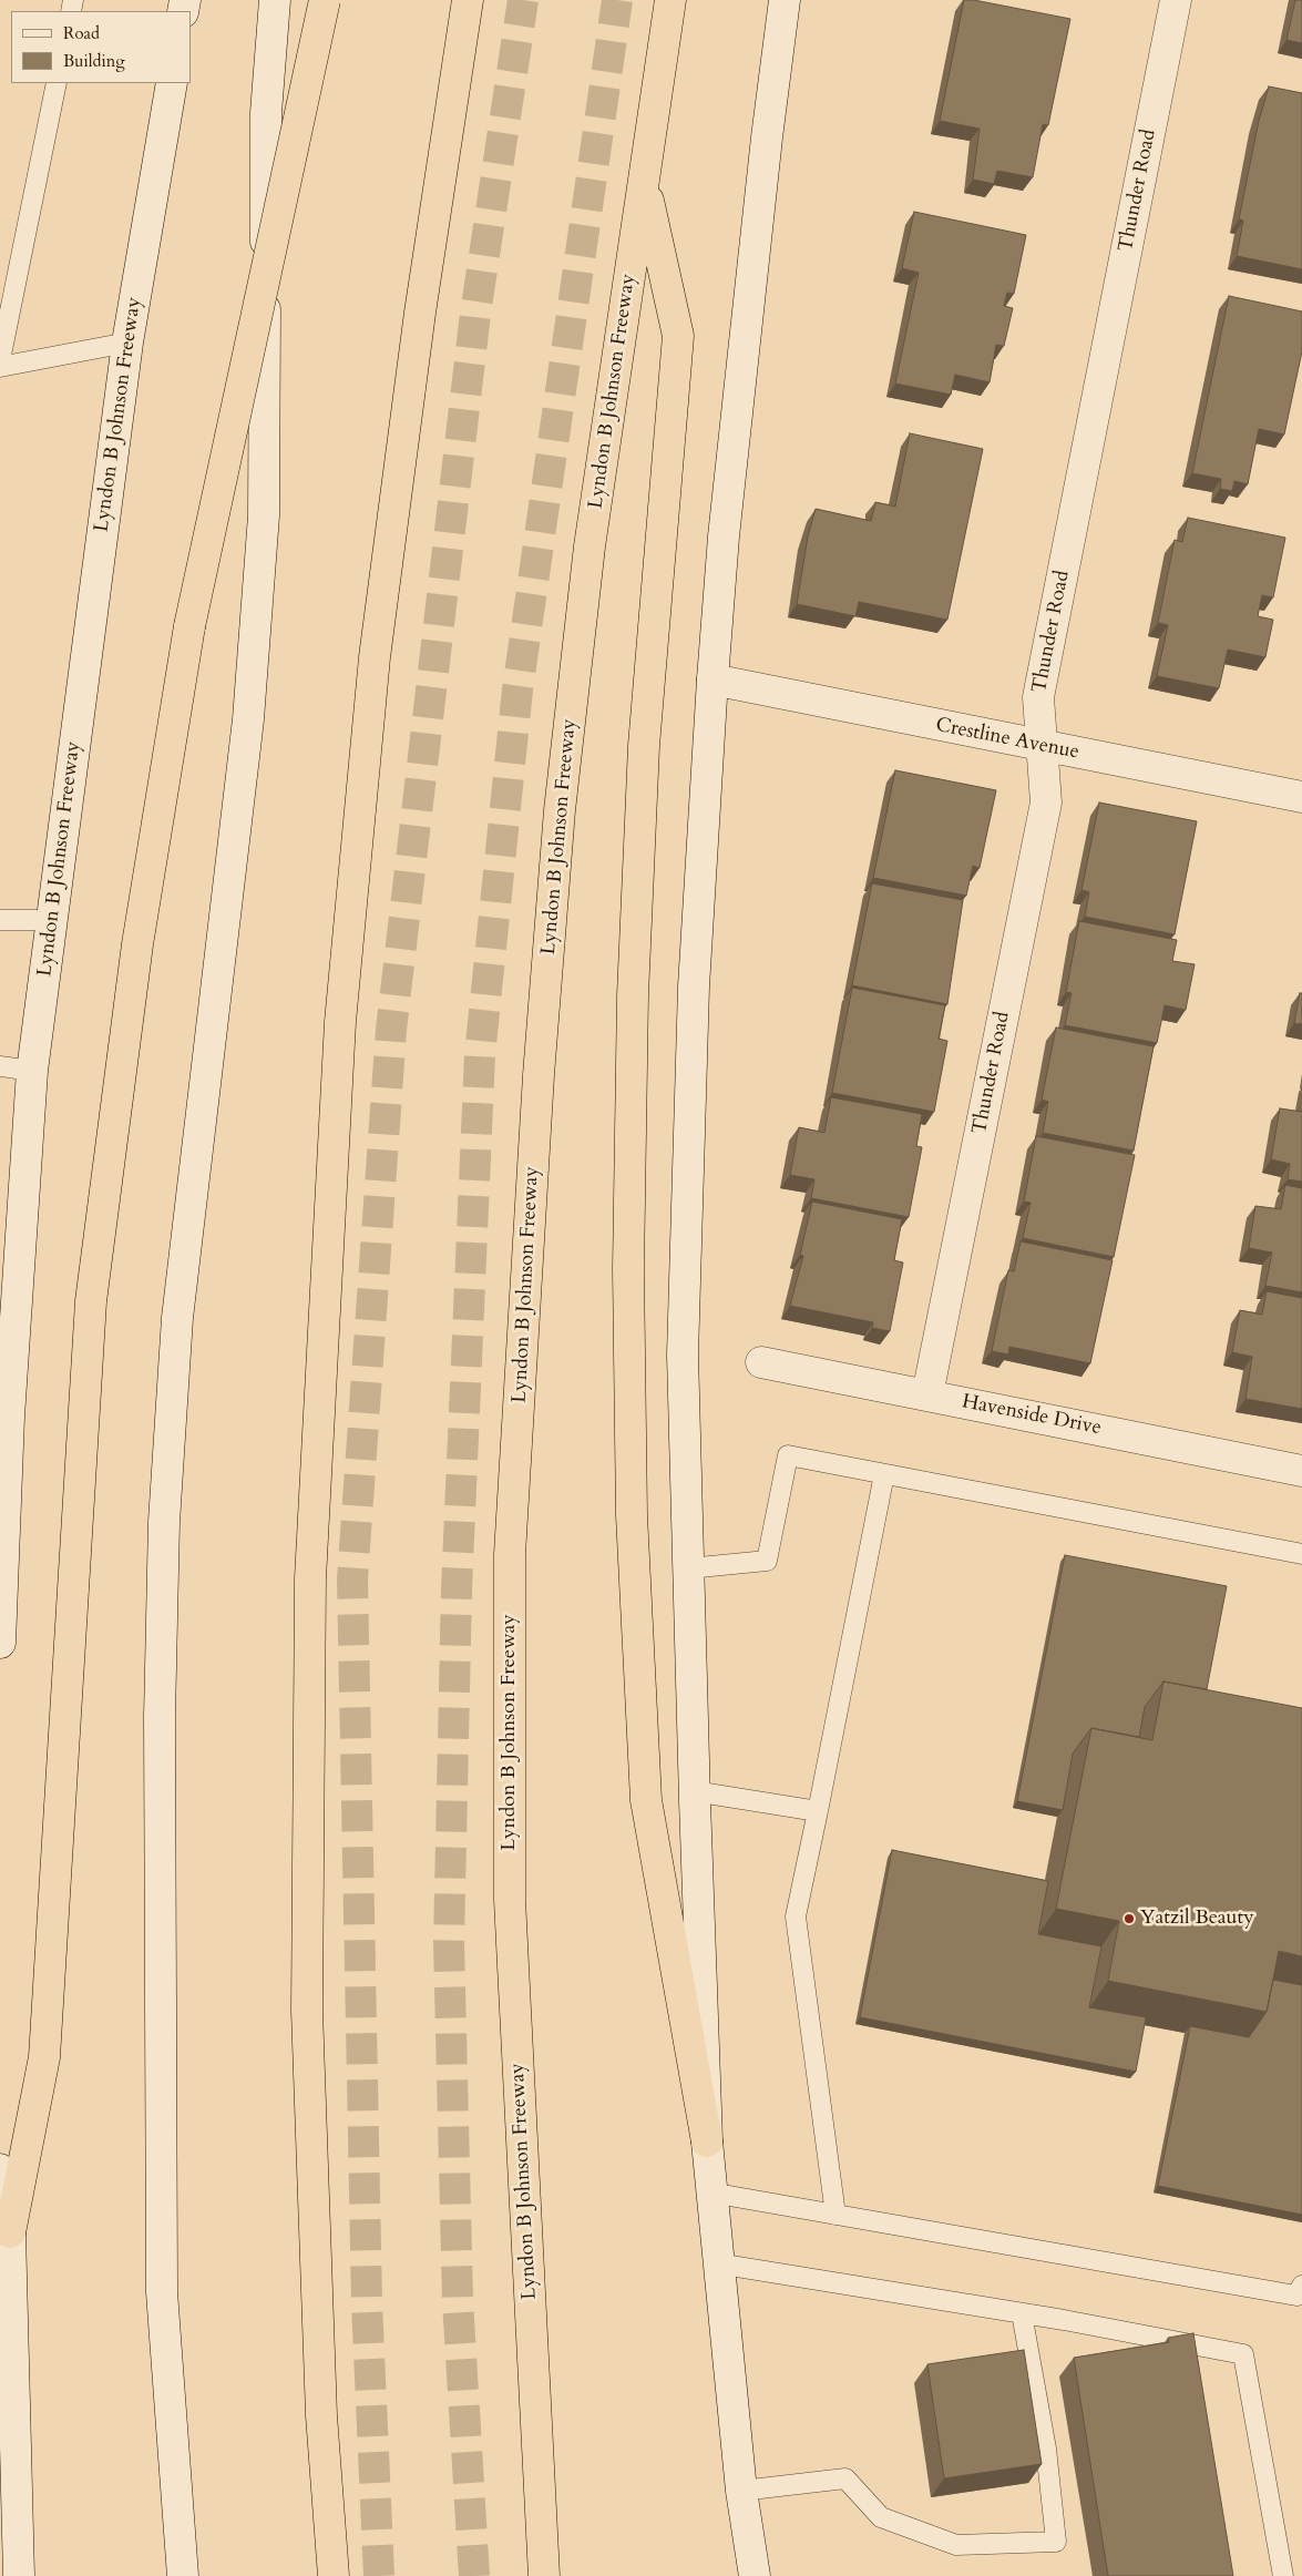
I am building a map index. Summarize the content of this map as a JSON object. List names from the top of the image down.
{
  "streets": {
    "highway": ["Lyndon B Johnson Freeway"],
    "main road": ["Thunder Road", "Crestline Avenue", "Havenside Drive"]
  },
  "crossings": [
    ["Thunder Road", "Crestline Avenue"],
    ["Thunder Road", "Havenside Drive"]
  ],
  "places": ["Yatzil Beauty"],
  "legend": ["Road", "Building"]
}
